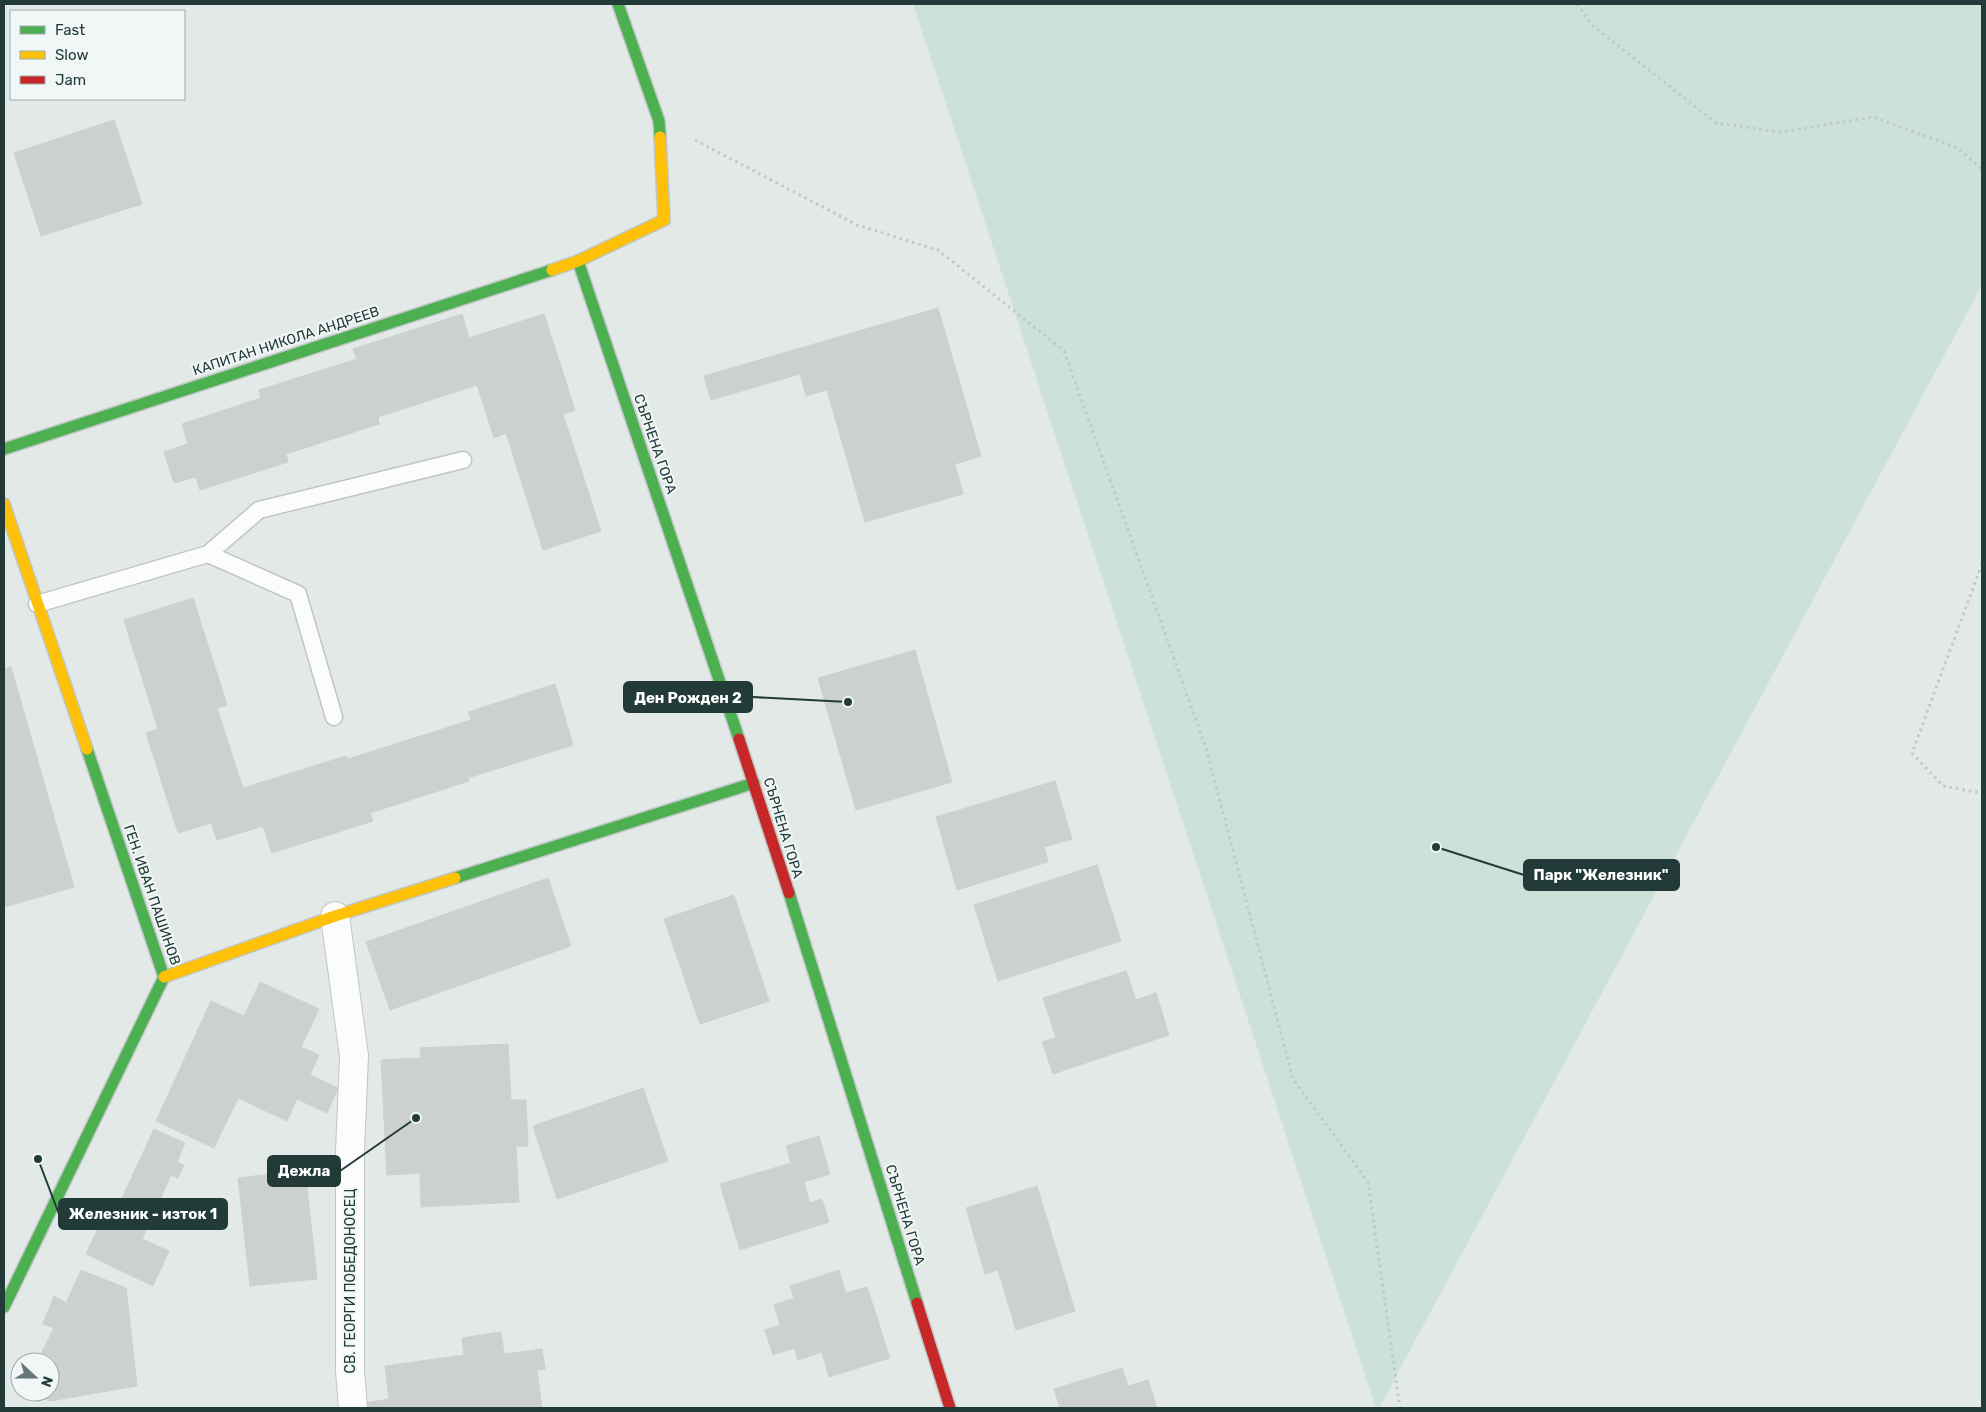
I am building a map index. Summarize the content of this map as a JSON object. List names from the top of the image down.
{
  "streets": {
    "street": [
      "КАПИТАН НИКОЛА АНДРЕЕВ",
      "СЪРНЕНА ГОРА",
      "ГЕН. ИВАН ПАШИНОВ",
      "СВ. ГЕОРГИ ПОБЕДОНОСЕЦ"
    ]
  },
  "crossings": [
    ["КАПИТАН НИКОЛА АНДРЕЕВ", "СЪРНЕНА ГОРА"]
  ],
  "places": [
    "Ден Рожден 2",
    "Парк \"Железник\"",
    "Дежла",
    "Железник - изток 1"
  ],
  "legend": ["Fast", "Slow", "Jam"],
  "north": "right"
}
